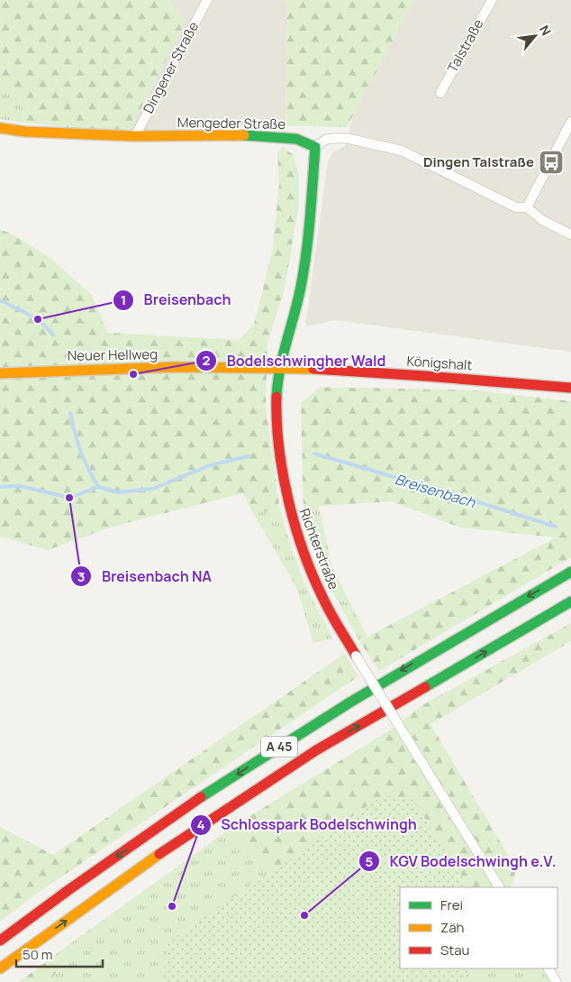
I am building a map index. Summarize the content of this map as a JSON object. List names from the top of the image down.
{
  "streets": {
    "main road": [
      "Mengeder Straße",
      "Neuer Hellweg",
      "Königshalt",
      "Richterstraße",
      "A 45"
    ],
    "street": ["Talstraße", "Dingener Straße"]
  },
  "crossings": [
    ["Dingener Straße", "Mengeder Straße"],
    ["Mengeder Straße", "Richterstraße"],
    ["Neuer Hellweg", "Königshalt"],
    ["Neuer Hellweg", "Richterstraße"],
    ["Königshalt", "Richterstraße"]
  ],
  "water": ["Breisenbach"],
  "places": {
    "bus stop": ["Dingen Talstraße"],
    "other": [
      "Breisenbach",
      "Bodelschwingher Wald",
      "Breisenbach NA",
      "Schlosspark Bodelschwingh",
      "KGV Bodelschwingh e.V."
    ]
  },
  "legend": ["Frei", "Zäh", "Stau"],
  "scale_bar": "50 m",
  "north": "top right"
}
